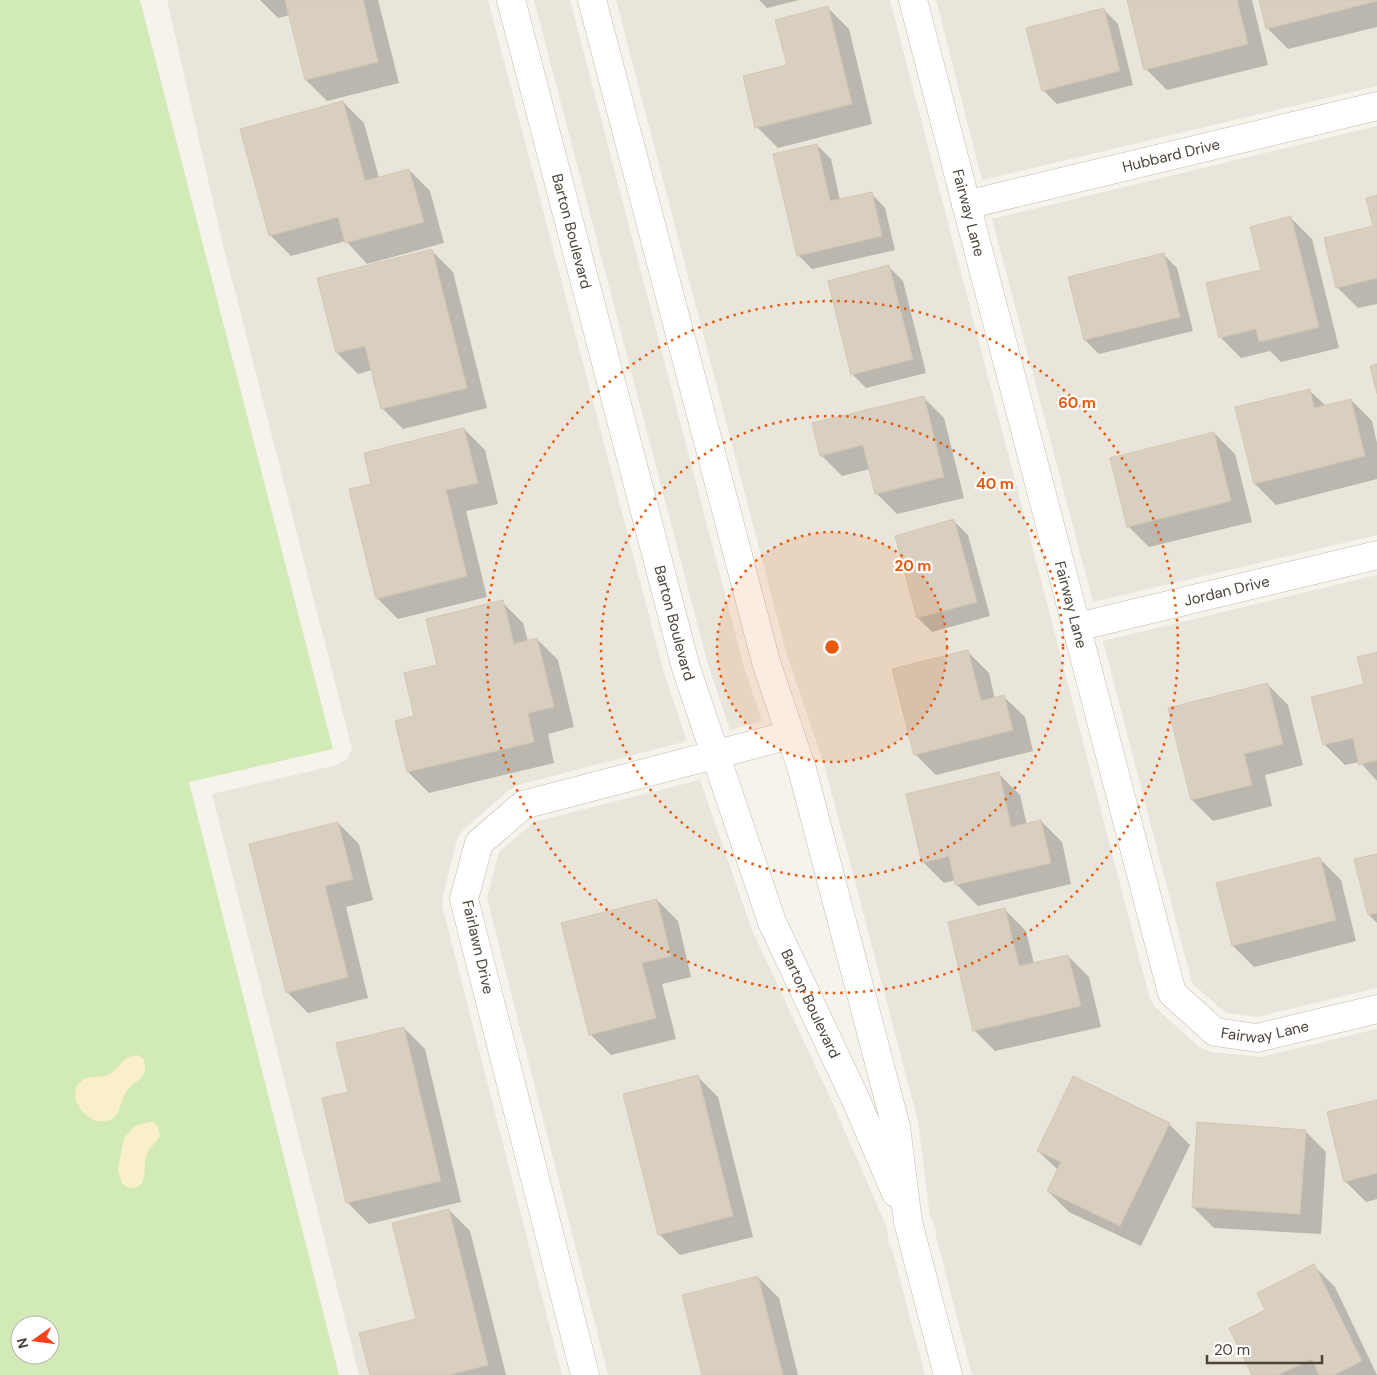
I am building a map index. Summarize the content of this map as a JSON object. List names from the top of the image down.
{
  "streets": {
    "street": [
      "Hubbard Drive",
      "Fairway Lane",
      "Barton Boulevard",
      "Jordan Drive",
      "Fairlawn Drive"
    ]
  },
  "crossings": [
    ["Hubbard Drive", "Fairway Lane"],
    ["Fairway Lane", "Jordan Drive"],
    ["Barton Boulevard", "Fairlawn Drive"]
  ],
  "scale_bar": "20 m",
  "north": "left",
  "rings": ["60 m", "40 m", "20 m"]
}
